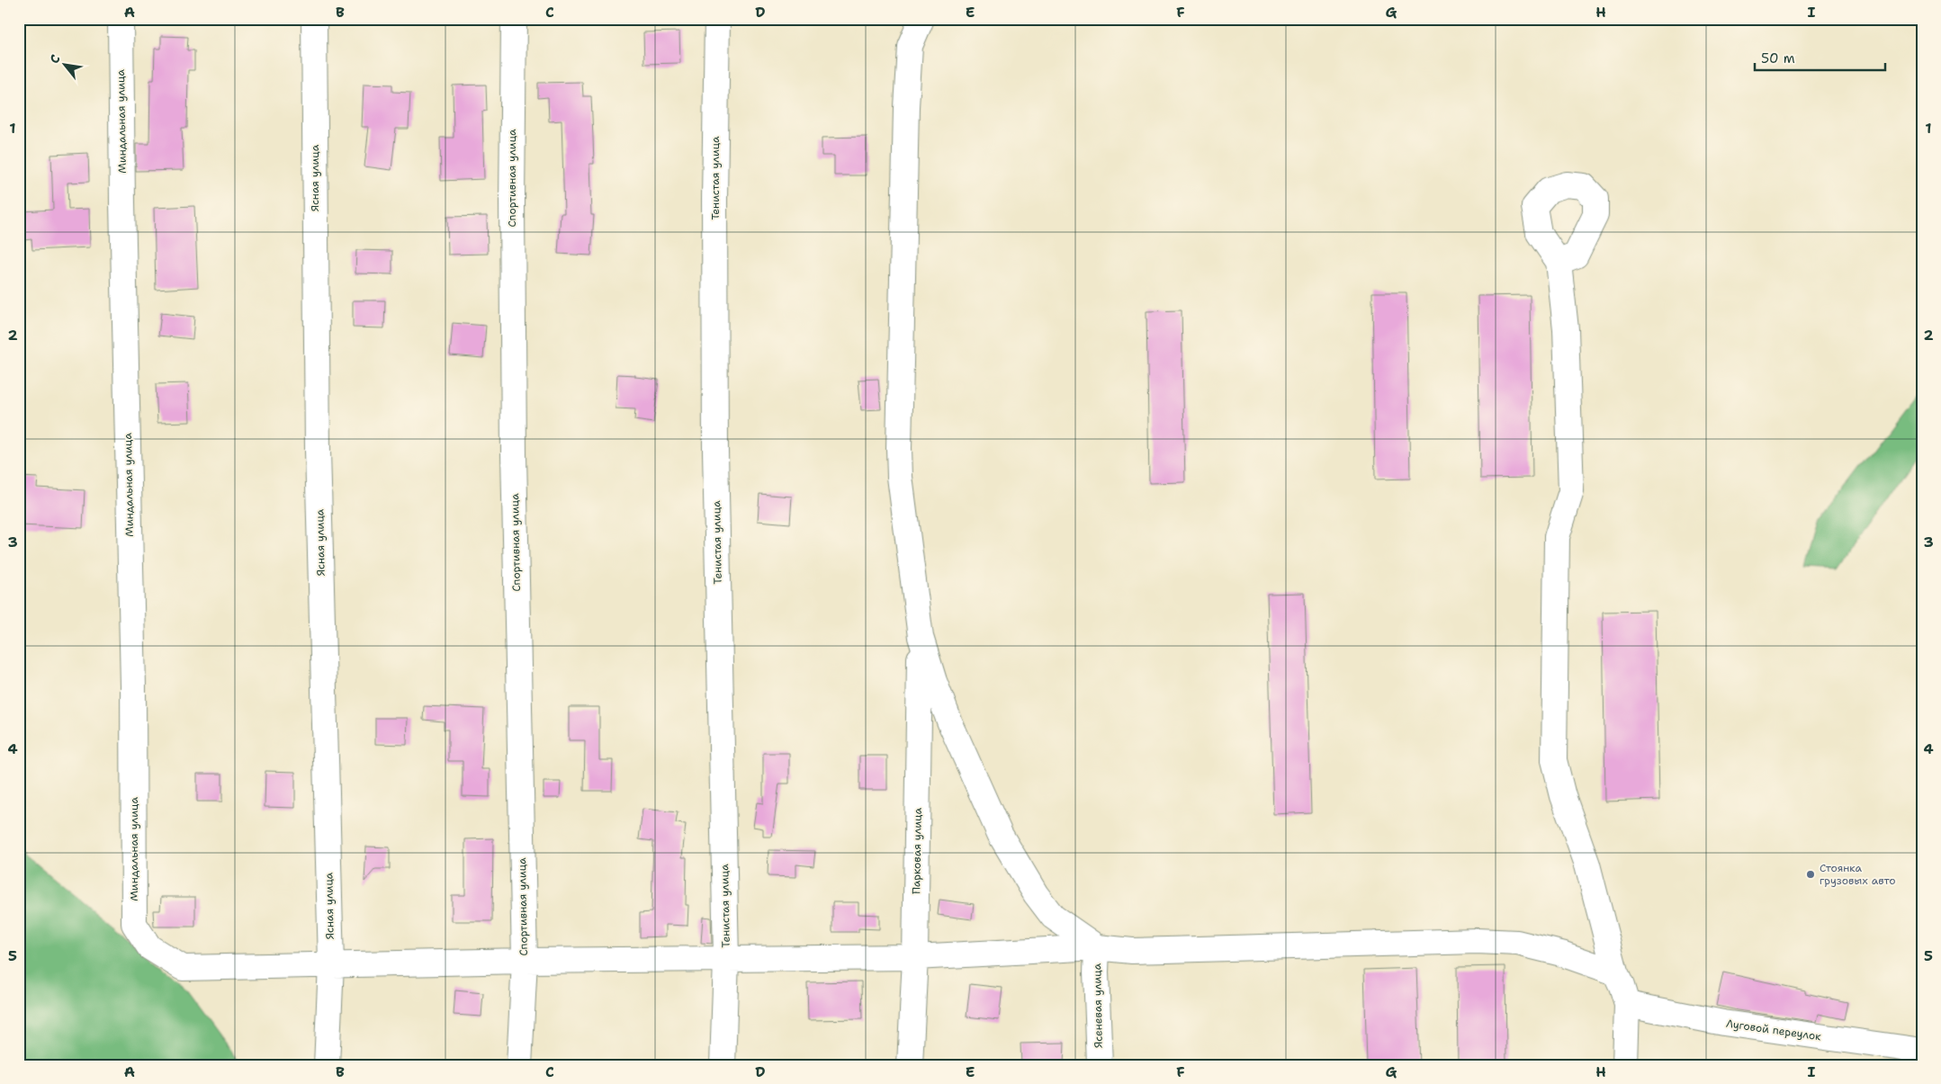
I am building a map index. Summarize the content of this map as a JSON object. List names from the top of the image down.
{
  "streets": {
    "street": [
      "Миндальная улица",
      "Ясная улица",
      "Спортивная улица",
      "Тенистая улица",
      "Парковая улица",
      "Ясеневая улица",
      "Луговой переулок"
    ]
  },
  "crossings": [
    ["Миндальная улица", "Ясная улица"]
  ],
  "places": ["Стоянка грузовых авто"],
  "scale_bar": "50 m",
  "north": "top left",
  "grid": {
    "columns": [
      "A",
      "B",
      "C",
      "D",
      "E",
      "F",
      "G",
      "H",
      "I"
    ],
    "rows": [
      "1",
      "2",
      "3",
      "4",
      "5"
    ]
  }
}
